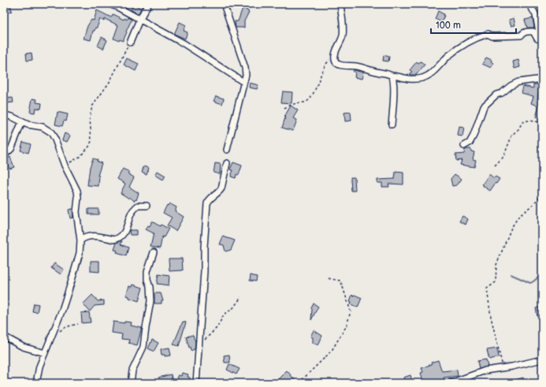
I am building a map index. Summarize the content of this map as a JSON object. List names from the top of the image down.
{
  "scale_bar": "100 m"
}
